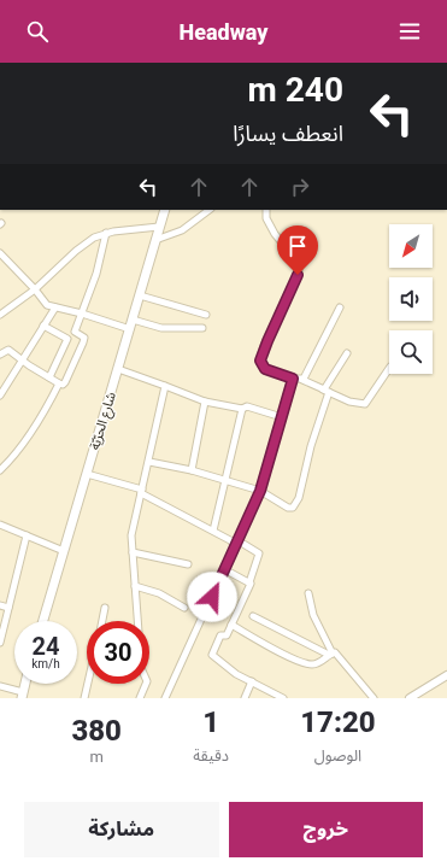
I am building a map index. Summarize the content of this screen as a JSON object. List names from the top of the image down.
{
  "streets": {
    "main road": ["شارع الحرّيّة"]
  },
  "north": "bottom left",
  "page": {
    "header": "Headway",
    "turn": ["240 m", "انعطف يسارًا"],
    "speed": "24 km/h",
    "limit": "30",
    "eta": [
      "17:20",
      "الوصول",
      "1",
      "دقيقة",
      "380",
      "m"
    ],
    "buttons": ["خروج", "مشاركة"]
  }
}
